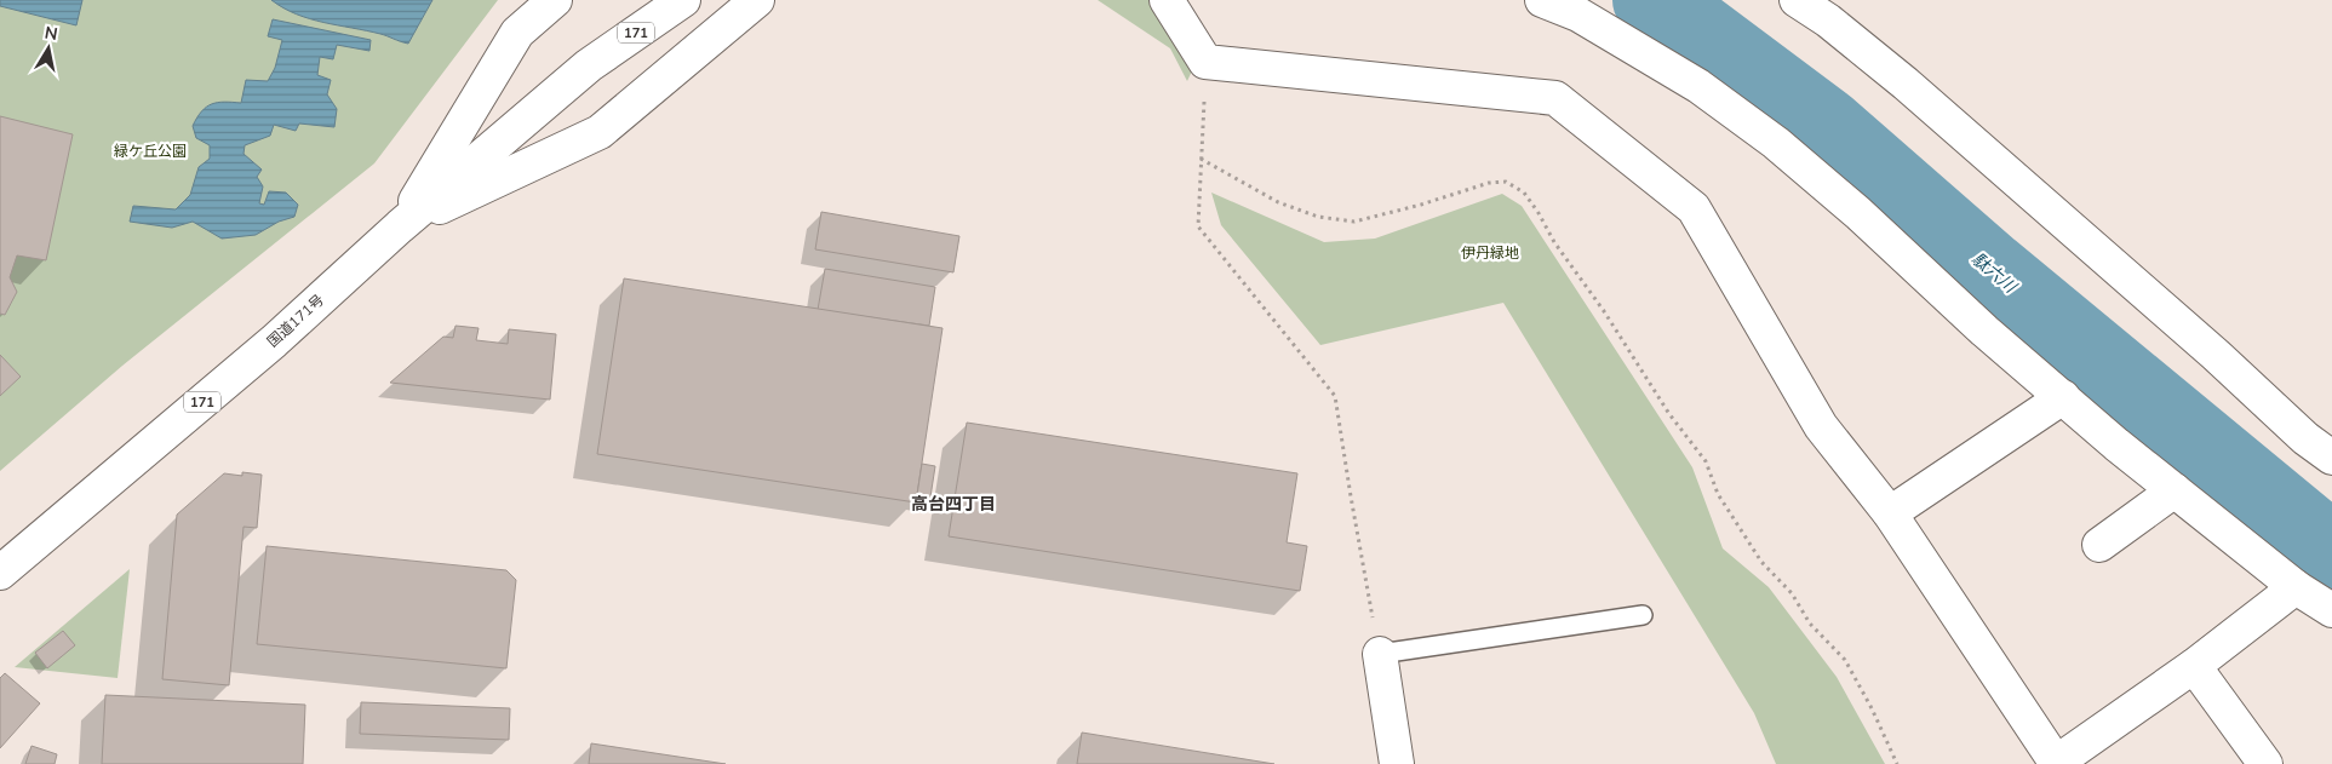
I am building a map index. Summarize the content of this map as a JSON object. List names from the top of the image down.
{
  "streets": {
    "main road": ["171", "国道171号"]
  },
  "crossings": [
    ["171", "国道171号"]
  ],
  "districts": ["高台四丁目"],
  "water": ["駄六川"],
  "parks": ["緑ケ丘公園", "伊丹緑地"],
  "north": "top"
}
